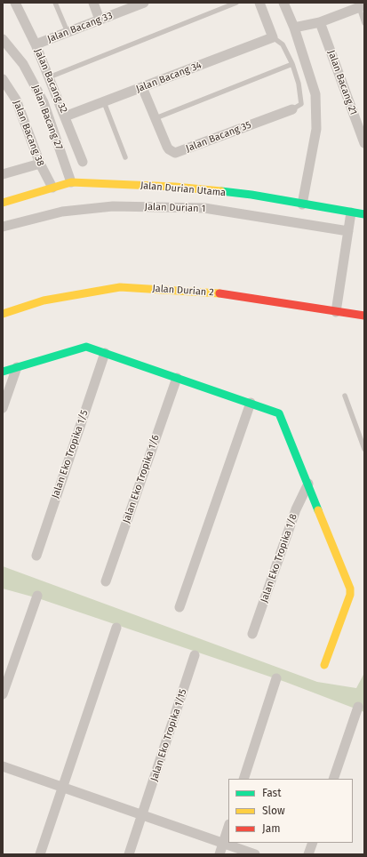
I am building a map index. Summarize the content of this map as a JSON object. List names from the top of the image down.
{
  "streets": {
    "street": [
      "Jalan Bacang 33",
      "Jalan Bacang 34",
      "Jalan Bacang 32",
      "Jalan Bacang 21",
      "Jalan Bacang 27",
      "Jalan Bacang 38",
      "Jalan Bacang 35",
      "Jalan Durian Utama",
      "Jalan Durian 1",
      "Jalan Durian 2",
      "Jalan Eko Tropika 1/5",
      "Jalan Eko Tropika 1/6",
      "Jalan Eko Tropika 1/8",
      "Jalan Eko Tropika 1/15"
    ]
  },
  "crossings": [
    ["Jalan Bacang 33", "Jalan Bacang 32"],
    ["Jalan Bacang 34", "Jalan Bacang 32"],
    ["Jalan Bacang 34", "Jalan Bacang 35"],
    ["Jalan Bacang 27", "Jalan Durian Utama"],
    ["Jalan Bacang 38", "Jalan Durian Utama"]
  ],
  "legend": ["Fast", "Slow", "Jam"]
}
